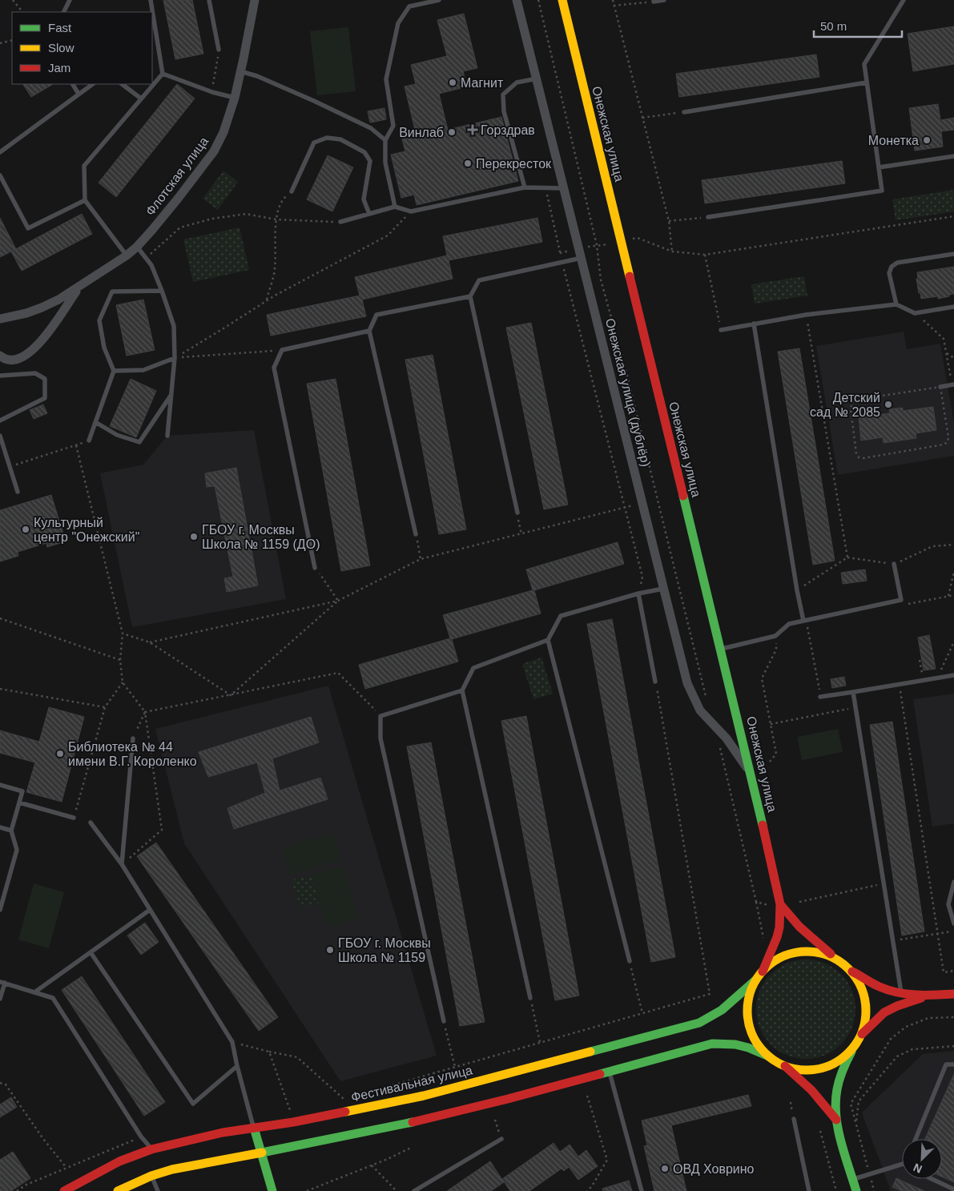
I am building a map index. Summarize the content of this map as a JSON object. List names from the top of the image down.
{
  "streets": {
    "main road": ["Онежская улица", "Фестивальная улица"],
    "street": ["Флотская улица", "Онежская улица (дублёр)"]
  },
  "crossings": [
    ["Онежская улица", "Онежская улица (дублёр)"],
    ["Онежская улица", "Фестивальная улица"]
  ],
  "places": {
    "other": [
      "Магнит",
      "Винлаб",
      "Монетка",
      "Перекресток",
      "Детский сад № 2085",
      "Культурный центр \"Онежский\"",
      "ГБОУ г. Москвы Школа № 1159 (ДО)",
      "Библиотека № 44 имени В.Г. Короленко",
      "ГБОУ г. Москвы Школа № 1159",
      "ОВД Ховрино"
    ],
    "health": ["Горздрав"]
  },
  "legend": ["Fast", "Slow", "Jam"],
  "scale_bar": "50 m",
  "north": "bottom left"
}
